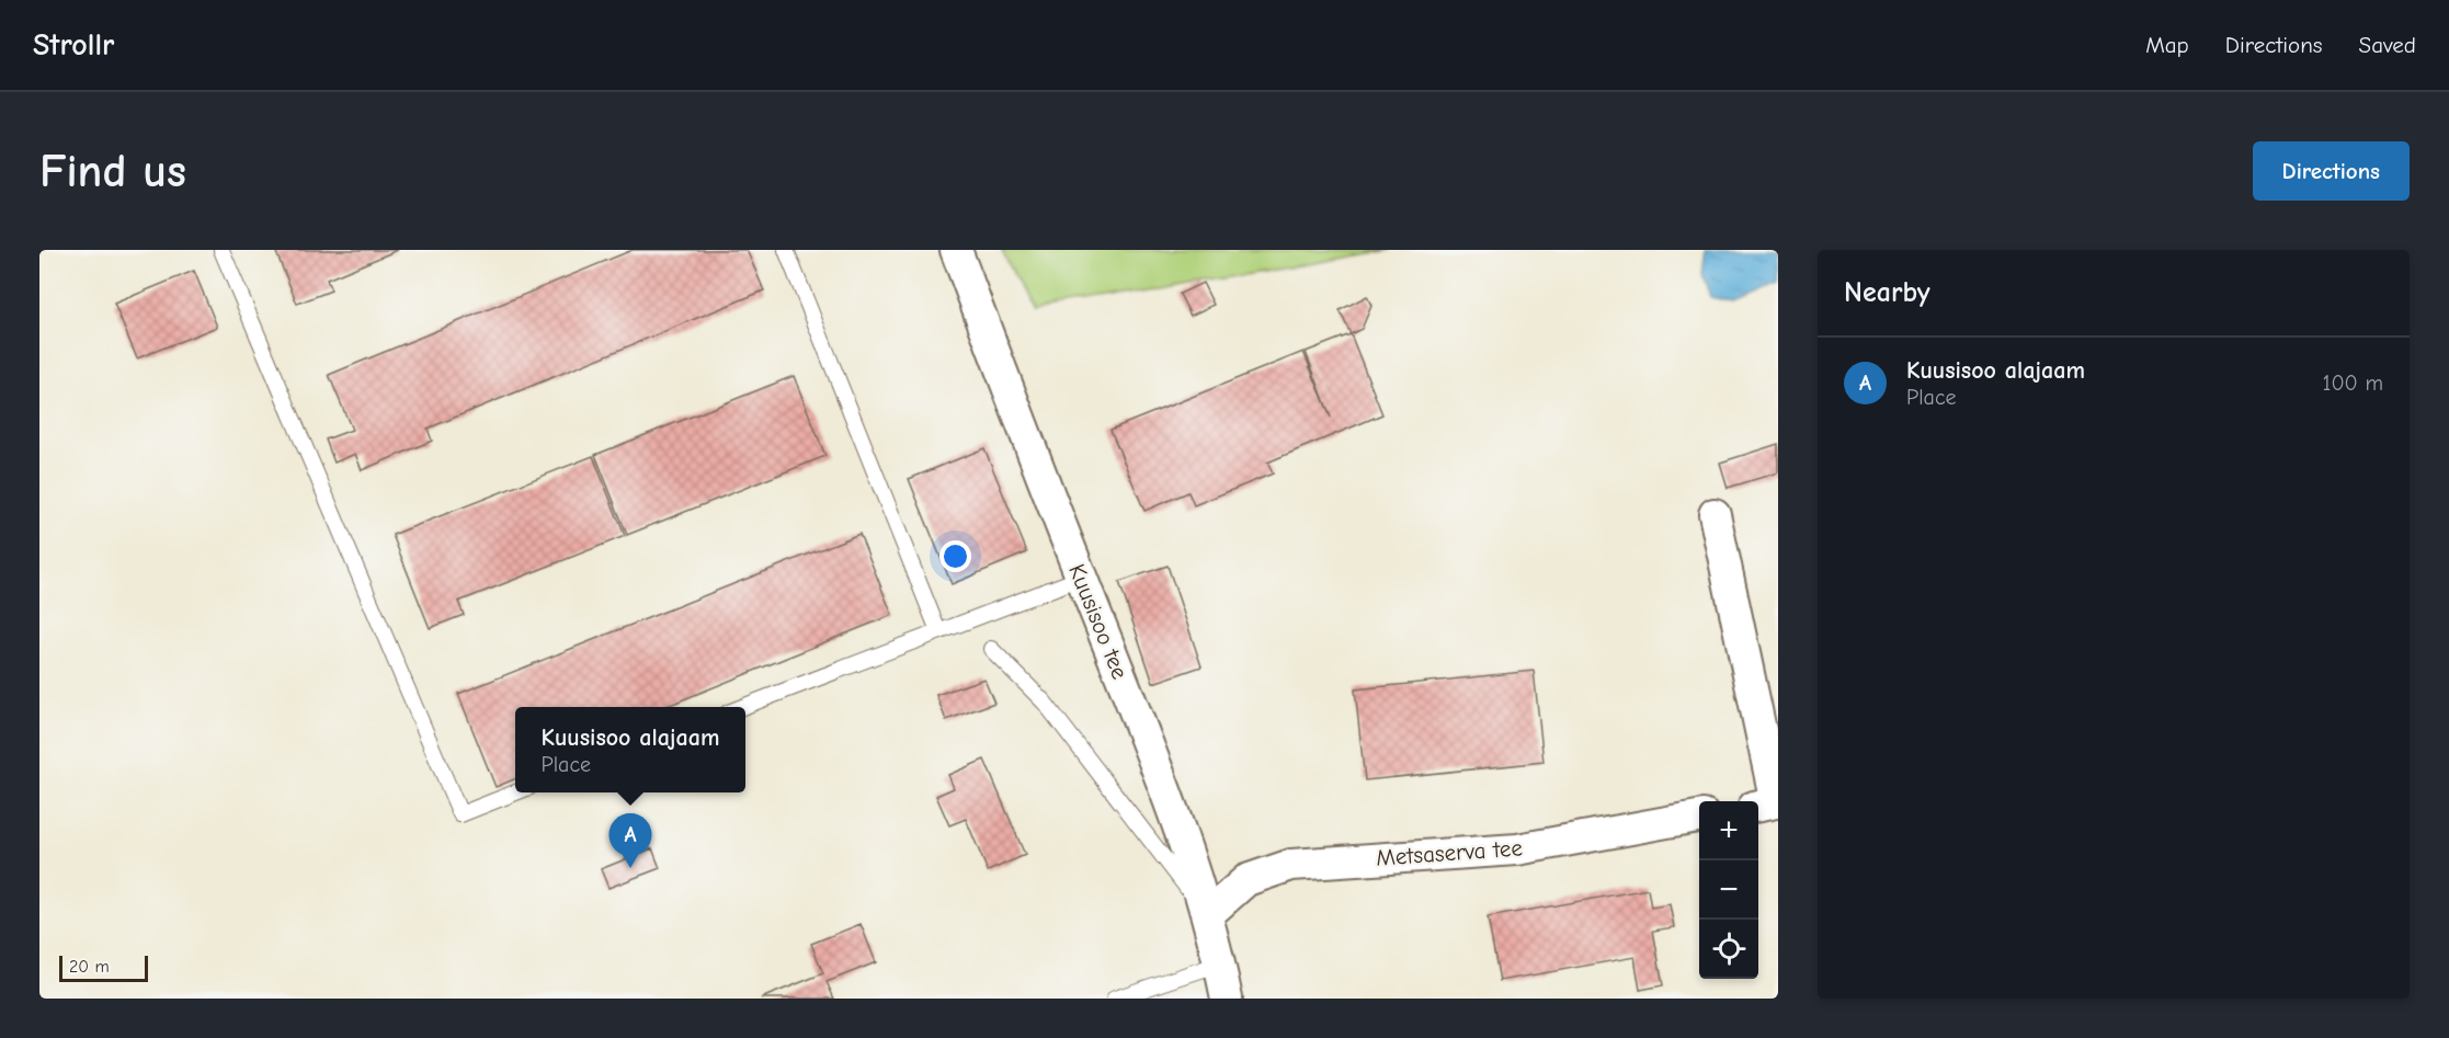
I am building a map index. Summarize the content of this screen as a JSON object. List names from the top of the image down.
{
  "streets": {
    "street": ["Kuusisoo tee", "Metsaserva tee"]
  },
  "crossings": [
    ["Kuusisoo tee", "Metsaserva tee"]
  ],
  "scale_bar": "20 m",
  "page": {
    "header": "Strollr",
    "nav": ["Map", "Directions", "Saved"],
    "buttons": "Directions",
    "title": "Find us",
    "heading": "Nearby",
    "list": [
      {
        "mark": "A",
        "name": "Kuusisoo alajaam",
        "note": "Place",
        "value": "100 m"
      }
    ],
    "popup": ["Kuusisoo alajaam", "Place"],
    "map_buttons": ["+", "−"],
    "pins": "A",
    "scale": "20 m"
  }
}
